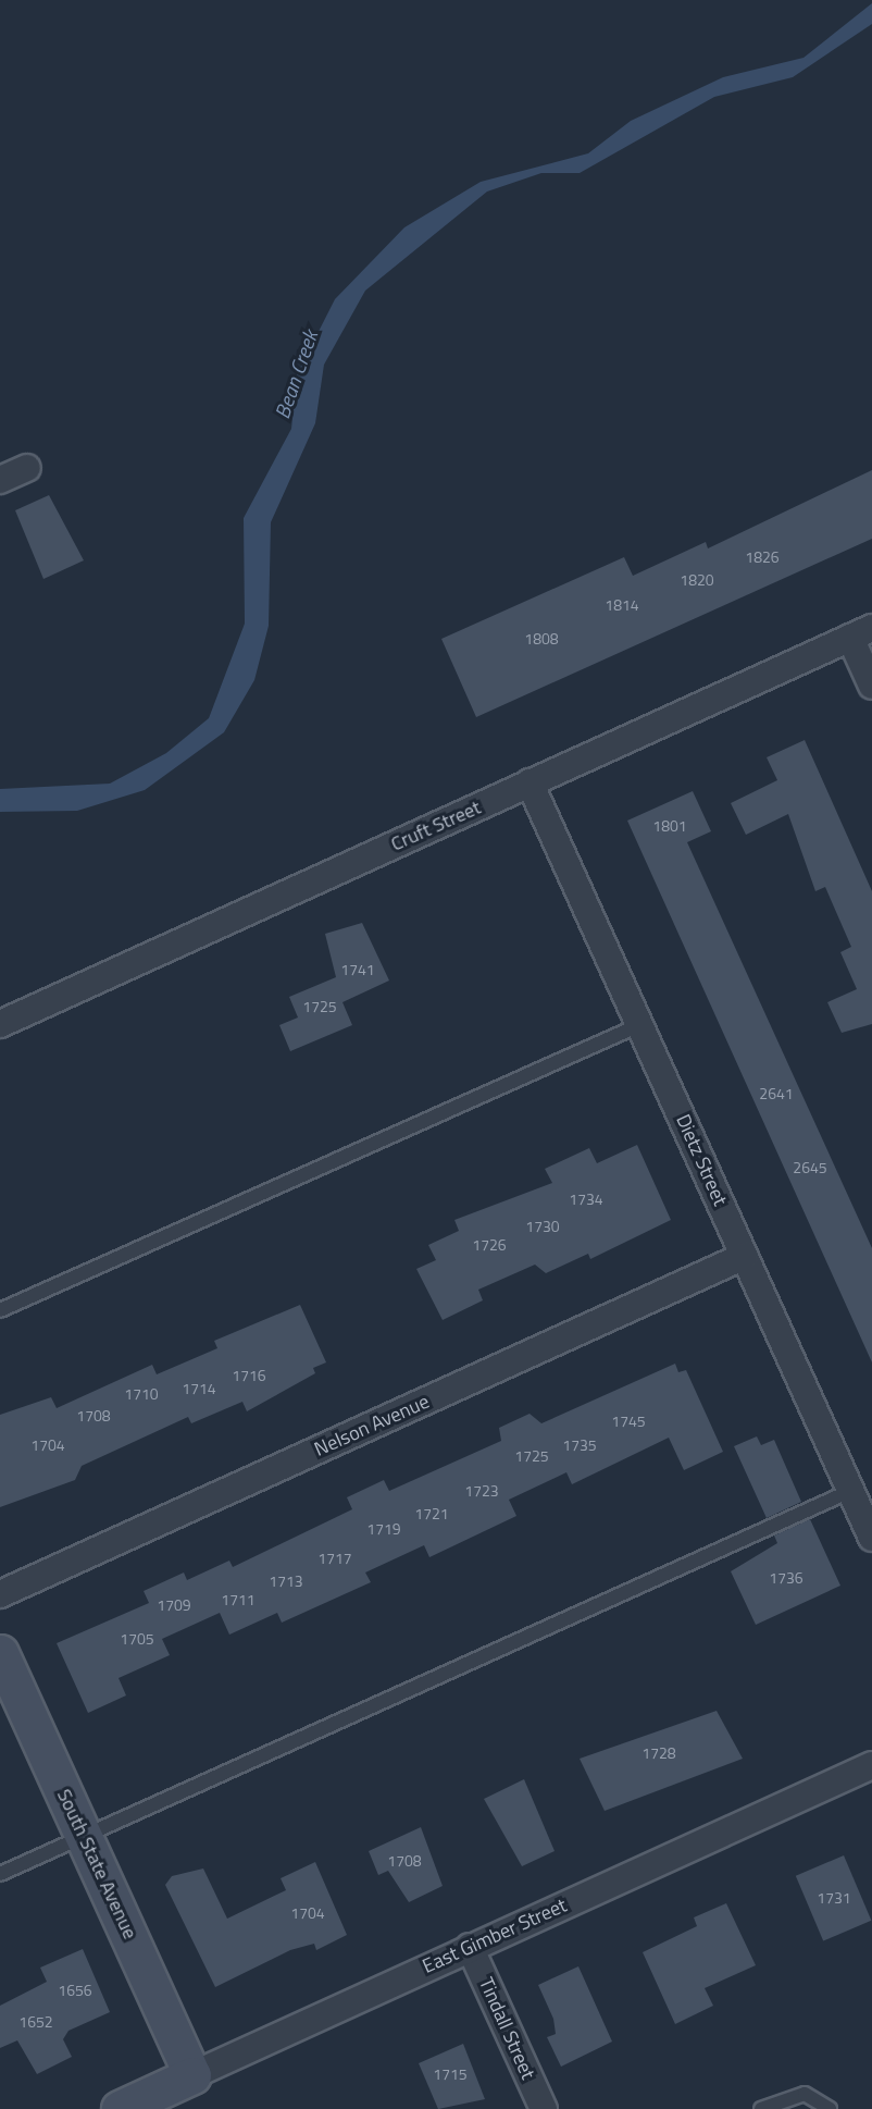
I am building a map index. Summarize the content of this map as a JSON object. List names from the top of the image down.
{
  "streets": {
    "street": [
      "Cruft Street",
      "Dietz Street",
      "Nelson Avenue",
      "South State Avenue",
      "East Gimber Street",
      "Tindall Street"
    ]
  },
  "crossings": [
    ["Cruft Street", "Dietz Street"],
    ["Dietz Street", "Nelson Avenue"],
    ["South State Avenue", "East Gimber Street"],
    ["East Gimber Street", "Tindall Street"]
  ],
  "water": ["Bean Creek"],
  "house_numbers": [
    "1826",
    "1820",
    "1814",
    "1808",
    "1801",
    "1741",
    "1725",
    "2641",
    "2645",
    "1734",
    "1730",
    "1726",
    "1716",
    "1714",
    "1710",
    "1708",
    "1745",
    "1704",
    "1735",
    "1725",
    "1723",
    "1721",
    "1719",
    "1717",
    "1736",
    "1713",
    "1711",
    "1709",
    "1705",
    "1728",
    "1708",
    "1731",
    "1704",
    "1656",
    "1652",
    "1715"
  ]
}
